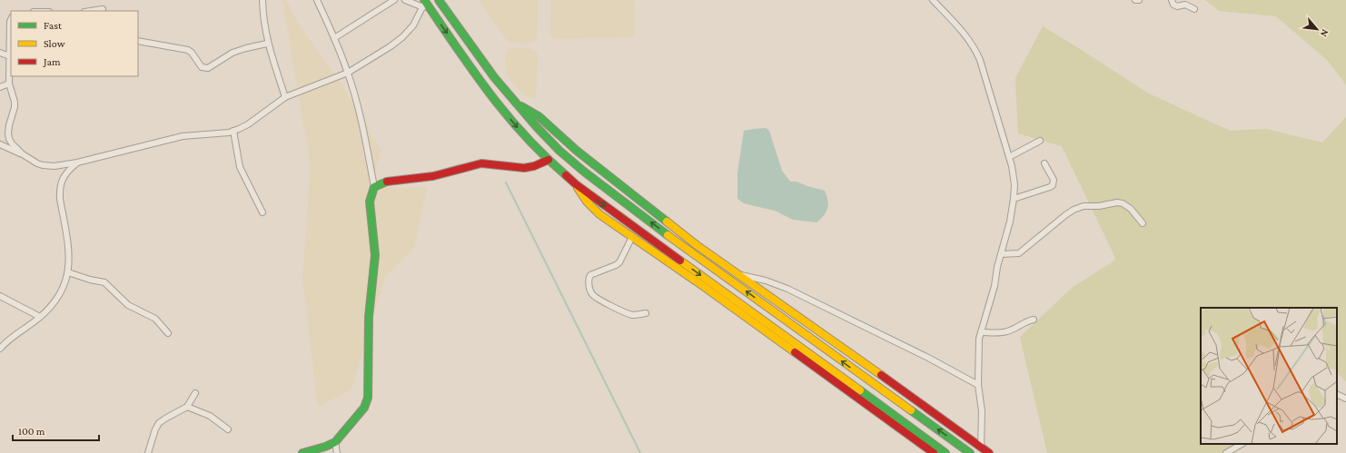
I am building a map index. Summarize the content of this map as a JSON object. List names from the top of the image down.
{
  "legend": ["Fast", "Slow", "Jam"],
  "scale_bar": "100 m",
  "north": "bottom right"
}
